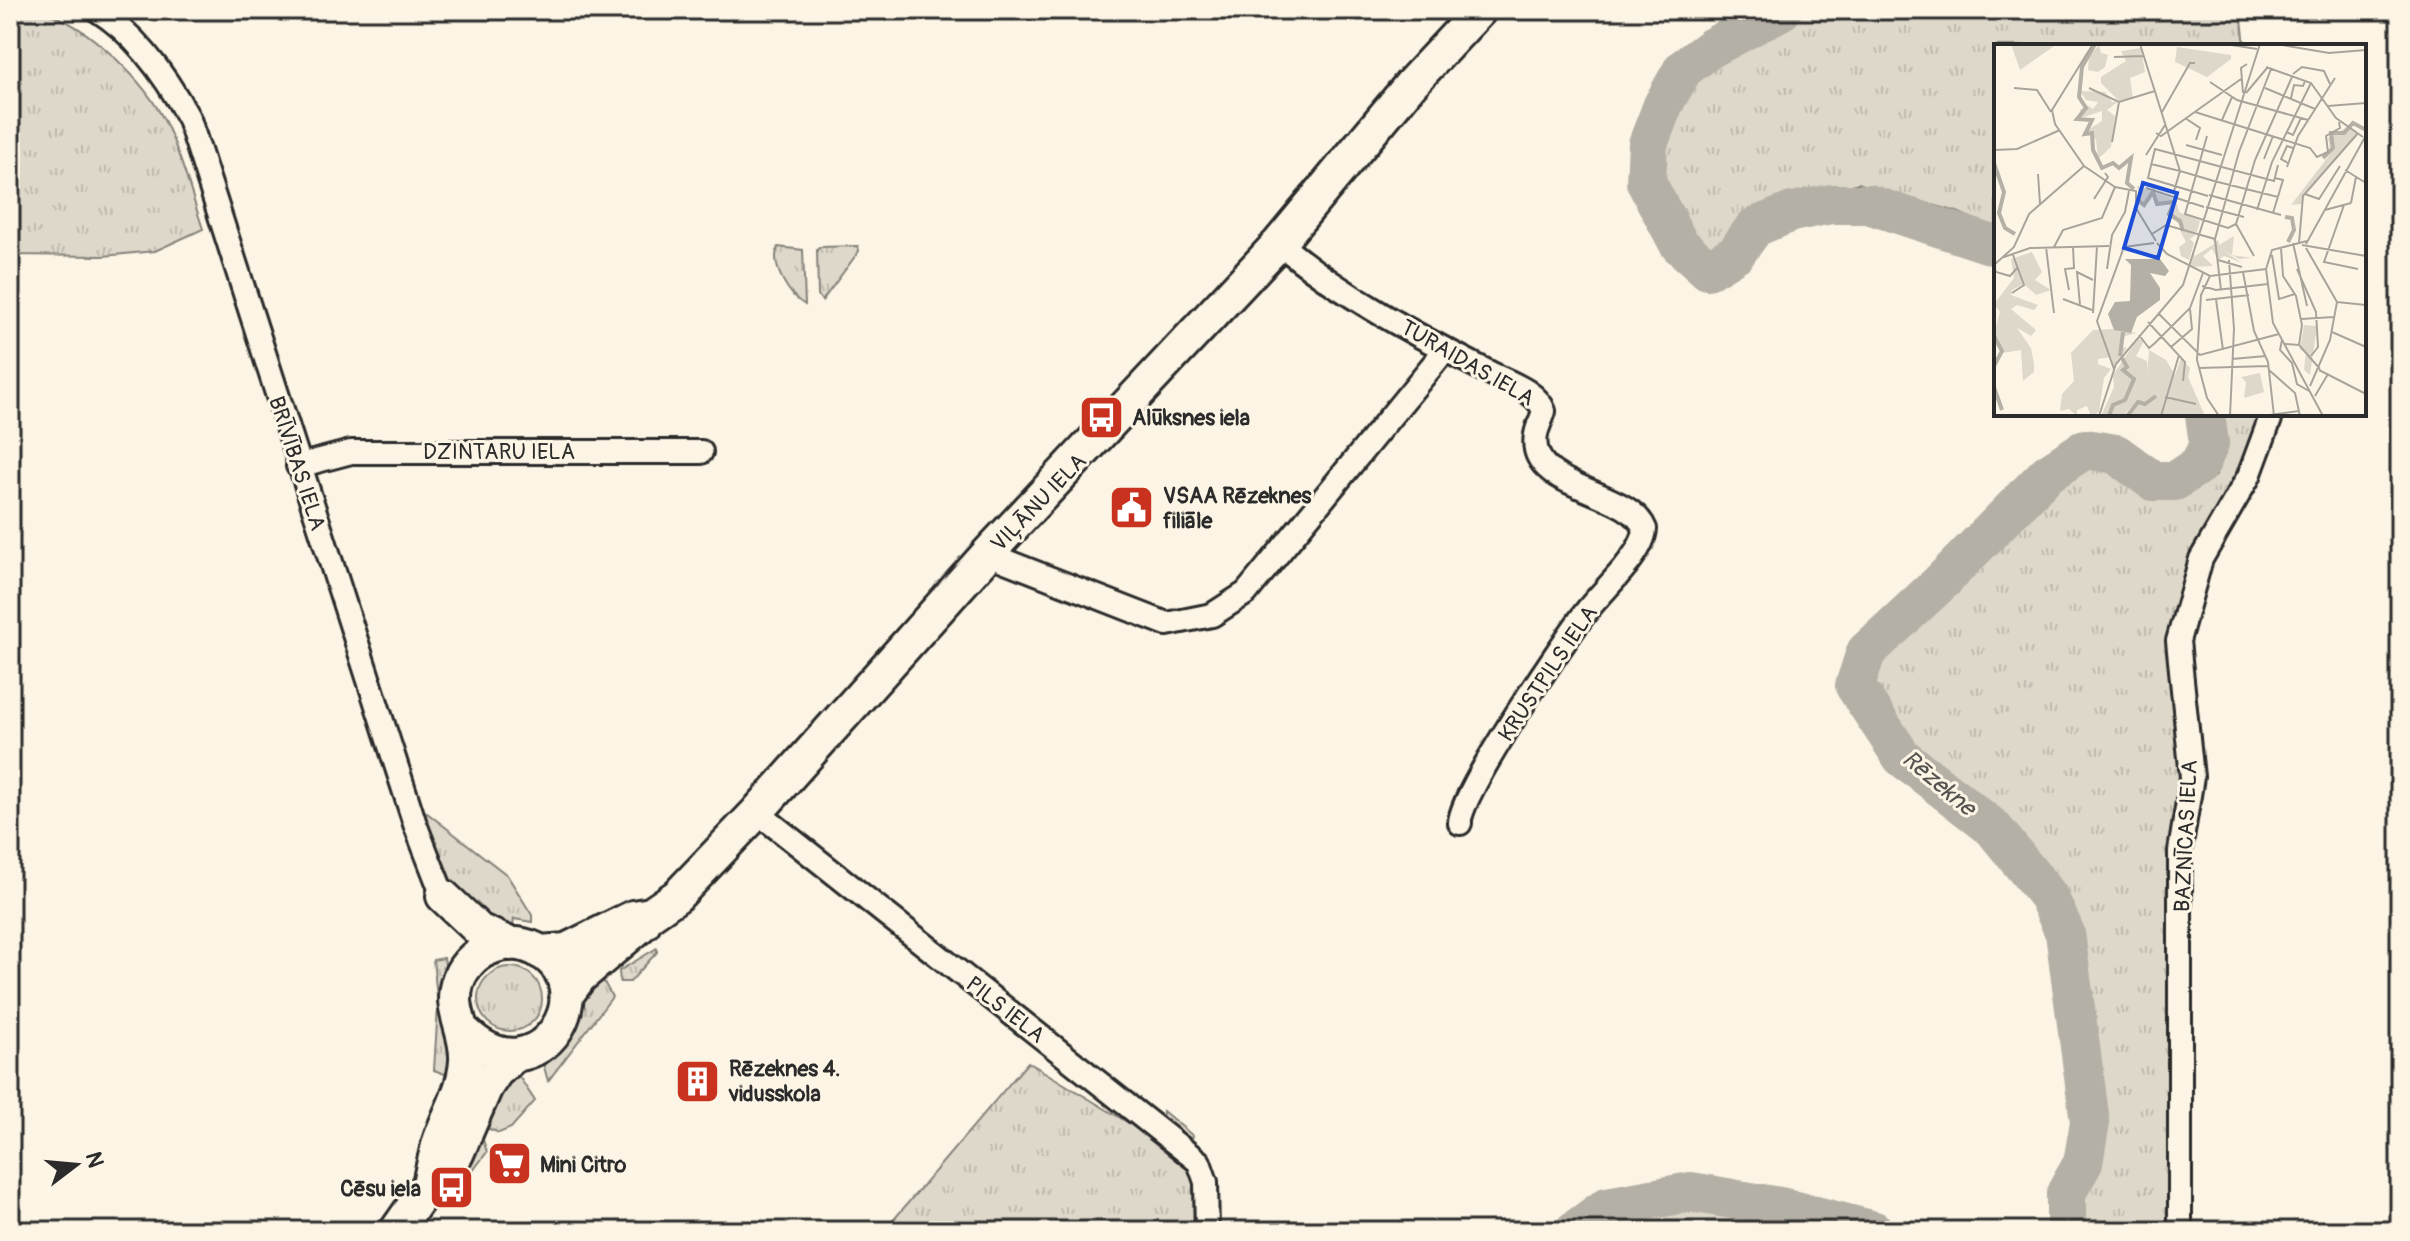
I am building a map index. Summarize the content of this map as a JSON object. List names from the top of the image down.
{
  "streets": {
    "main road": ["VIĻĀNU IELA"],
    "street": [
      "TURAIDAS IELA",
      "DZINTARU IELA",
      "BRĪVĪBAS IELA",
      "KRUSTPILS IELA",
      "BAZNĪCAS IELA",
      "PILS IELA"
    ]
  },
  "crossings": [
    ["TURAIDAS IELA", "VIĻĀNU IELA"],
    ["TURAIDAS IELA", "KRUSTPILS IELA"],
    ["DZINTARU IELA", "BRĪVĪBAS IELA"],
    ["VIĻĀNU IELA", "PILS IELA"]
  ],
  "water": ["Rēzekne"],
  "places": {
    "bus stop": ["Alūksnes iela", "Cēsu iela"],
    "public building": ["VSAA Rēzeknes filiāle"],
    "building": ["Rēzeknes 4. vidusskola"],
    "supermarket": ["Mini Citro"]
  },
  "north": "right"
}
